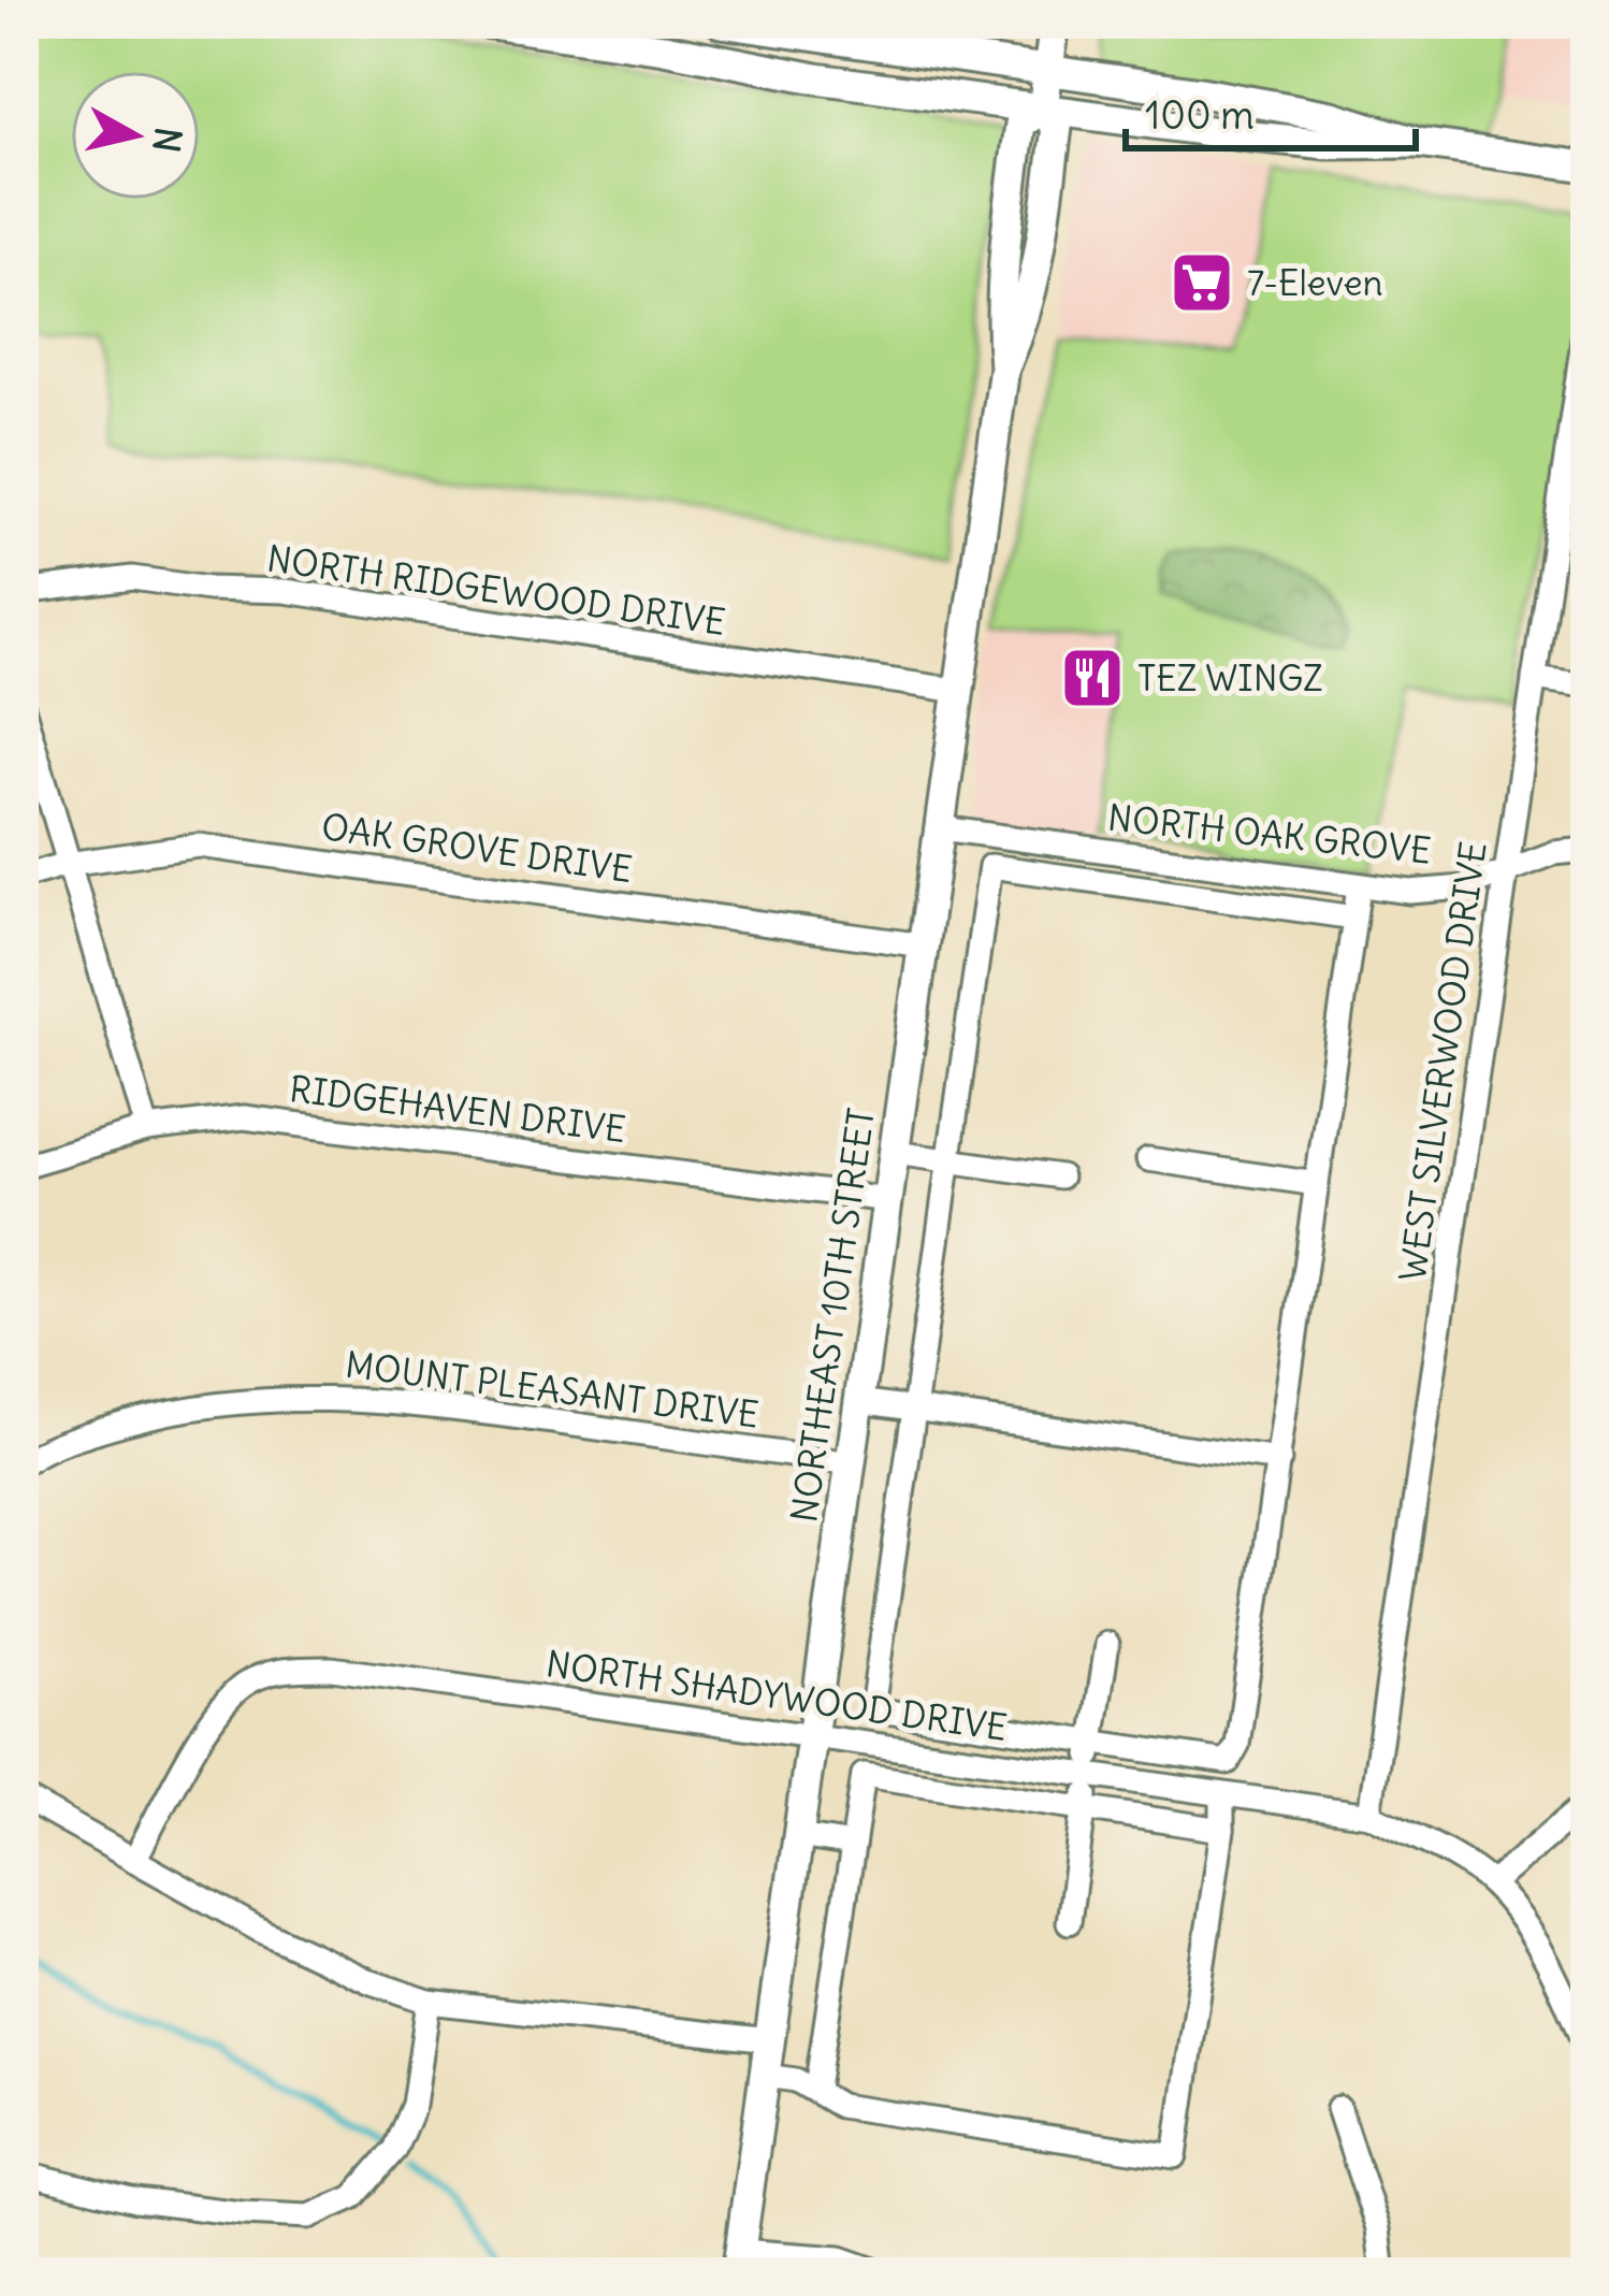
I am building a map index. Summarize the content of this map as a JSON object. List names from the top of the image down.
{
  "streets": {
    "main road": ["NORTHEAST 10TH STREET"],
    "street": [
      "NORTH RIDGEWOOD DRIVE",
      "NORTH OAK GROVE",
      "OAK GROVE DRIVE",
      "WEST SILVERWOOD DRIVE",
      "RIDGEHAVEN DRIVE",
      "MOUNT PLEASANT DRIVE",
      "NORTH SHADYWOOD DRIVE"
    ]
  },
  "crossings": [
    ["NORTH RIDGEWOOD DRIVE", "NORTHEAST 10TH STREET"],
    ["NORTH OAK GROVE", "WEST SILVERWOOD DRIVE"],
    ["NORTH OAK GROVE", "NORTHEAST 10TH STREET"],
    ["OAK GROVE DRIVE", "NORTHEAST 10TH STREET"],
    ["WEST SILVERWOOD DRIVE", "NORTH SHADYWOOD DRIVE"],
    ["RIDGEHAVEN DRIVE", "NORTHEAST 10TH STREET"],
    ["NORTHEAST 10TH STREET", "MOUNT PLEASANT DRIVE"],
    ["NORTHEAST 10TH STREET", "NORTH SHADYWOOD DRIVE"]
  ],
  "places": {
    "supermarket": ["7-Eleven"],
    "restaurant": ["TEZ WINGZ"]
  },
  "scale_bar": "100 m",
  "north": "right"
}
